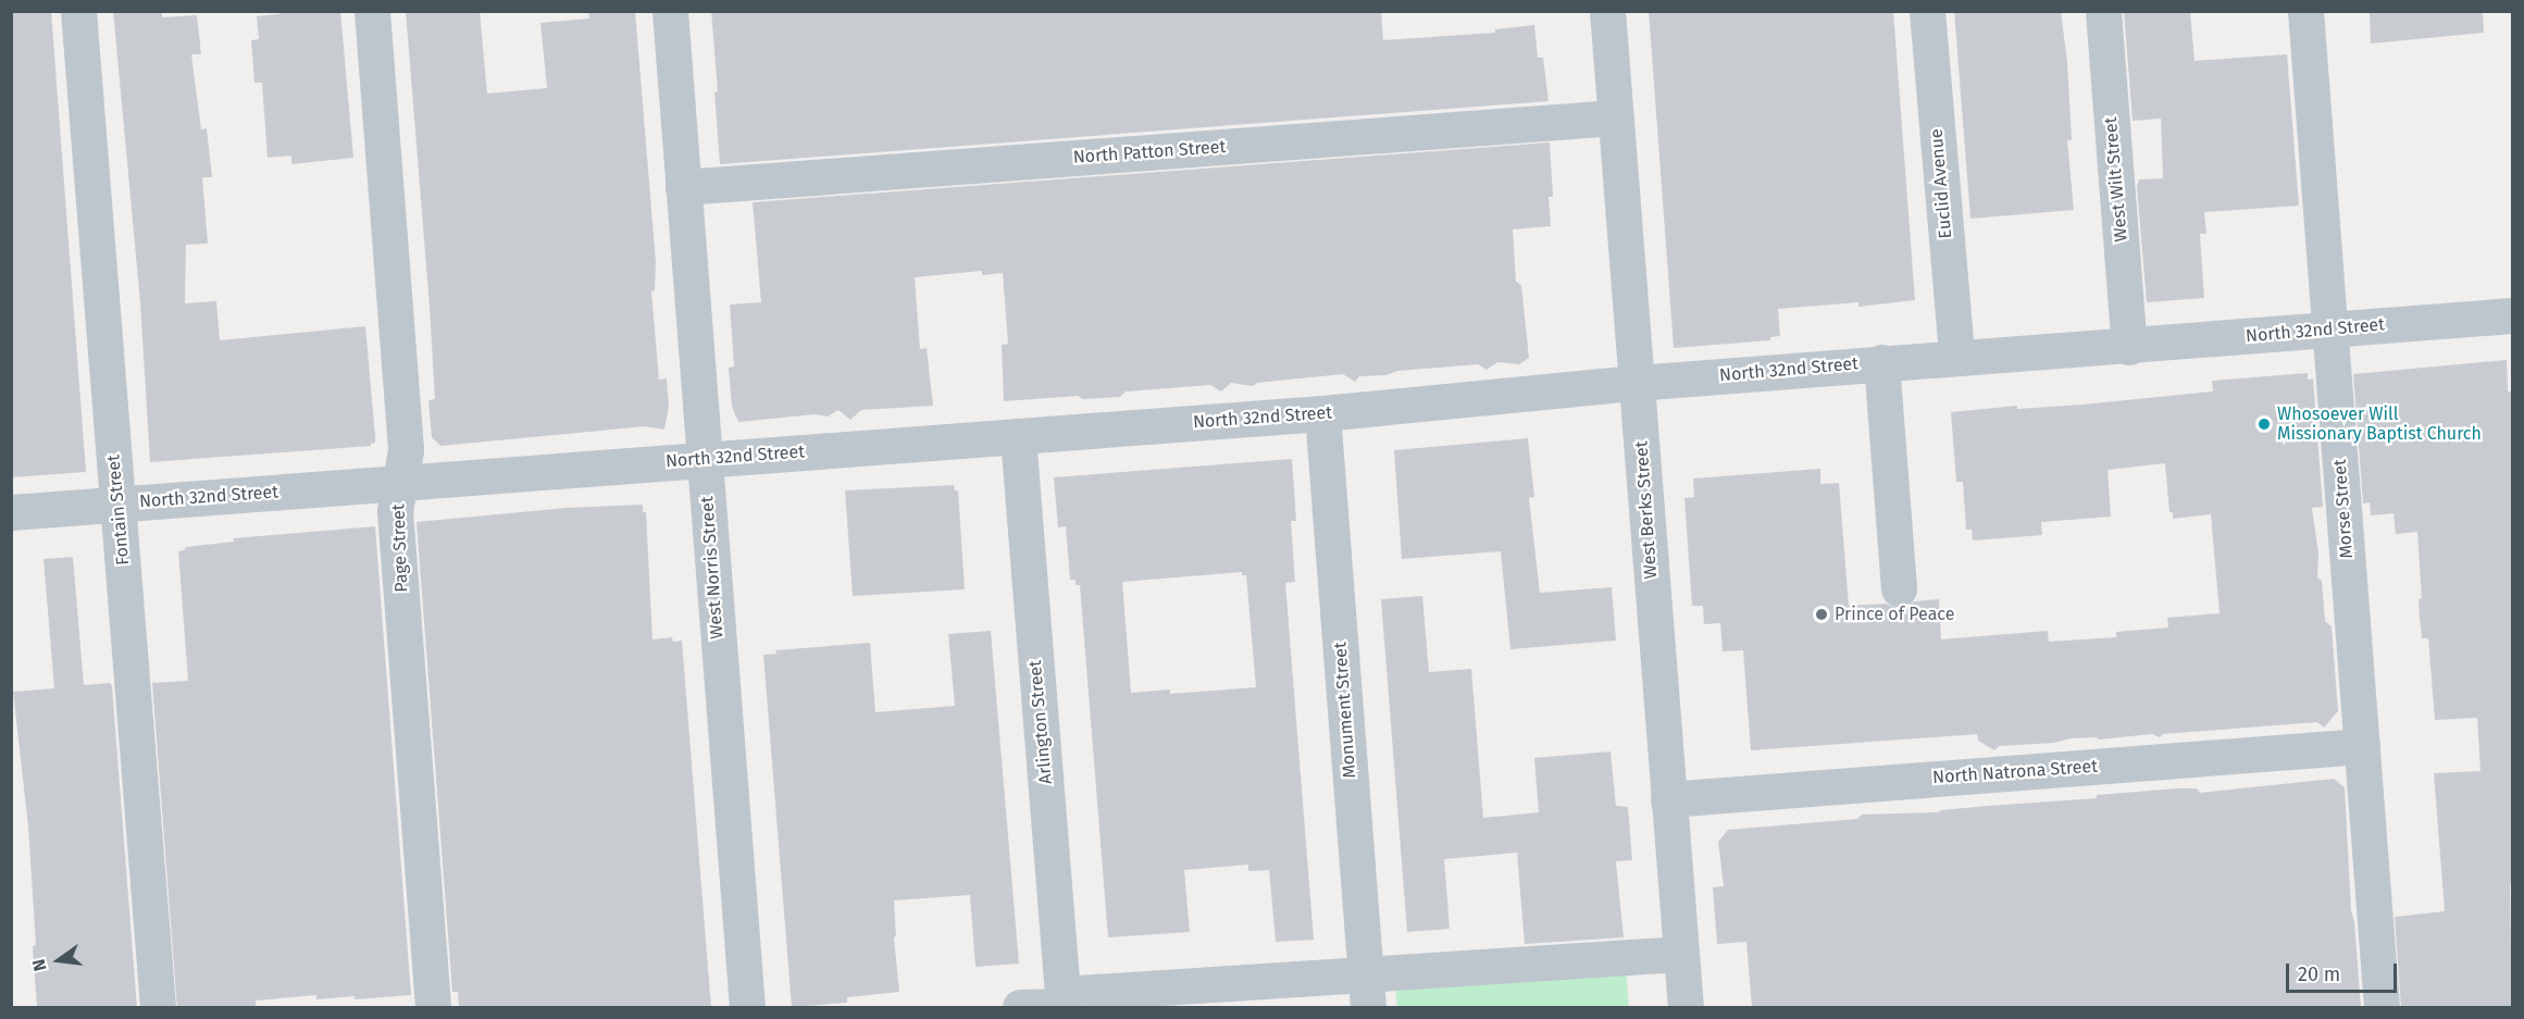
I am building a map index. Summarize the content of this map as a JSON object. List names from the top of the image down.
{
  "streets": {
    "street": [
      "North Patton Street",
      "West Wilt Street",
      "Euclid Avenue",
      "North 32nd Street",
      "Morse Street",
      "Fontain Street",
      "West Berks Street",
      "Page Street",
      "West Norris Street",
      "Monument Street",
      "Arlington Street",
      "North Natrona Street"
    ]
  },
  "crossings": [
    ["North Patton Street", "West Berks Street"],
    ["North Patton Street", "West Norris Street"],
    ["West Wilt Street", "North 32nd Street"],
    ["Euclid Avenue", "North 32nd Street"],
    ["North 32nd Street", "Morse Street"],
    ["North 32nd Street", "Fontain Street"],
    ["North 32nd Street", "West Berks Street"],
    ["North 32nd Street", "Page Street"],
    ["North 32nd Street", "West Norris Street"],
    ["North 32nd Street", "Monument Street"],
    ["North 32nd Street", "Arlington Street"],
    ["Morse Street", "North Natrona Street"],
    ["West Berks Street", "North Natrona Street"]
  ],
  "places": ["Whosoever Will Missionary Baptist Church", "Prince of Peace"],
  "scale_bar": "20 m",
  "north": "left"
}
